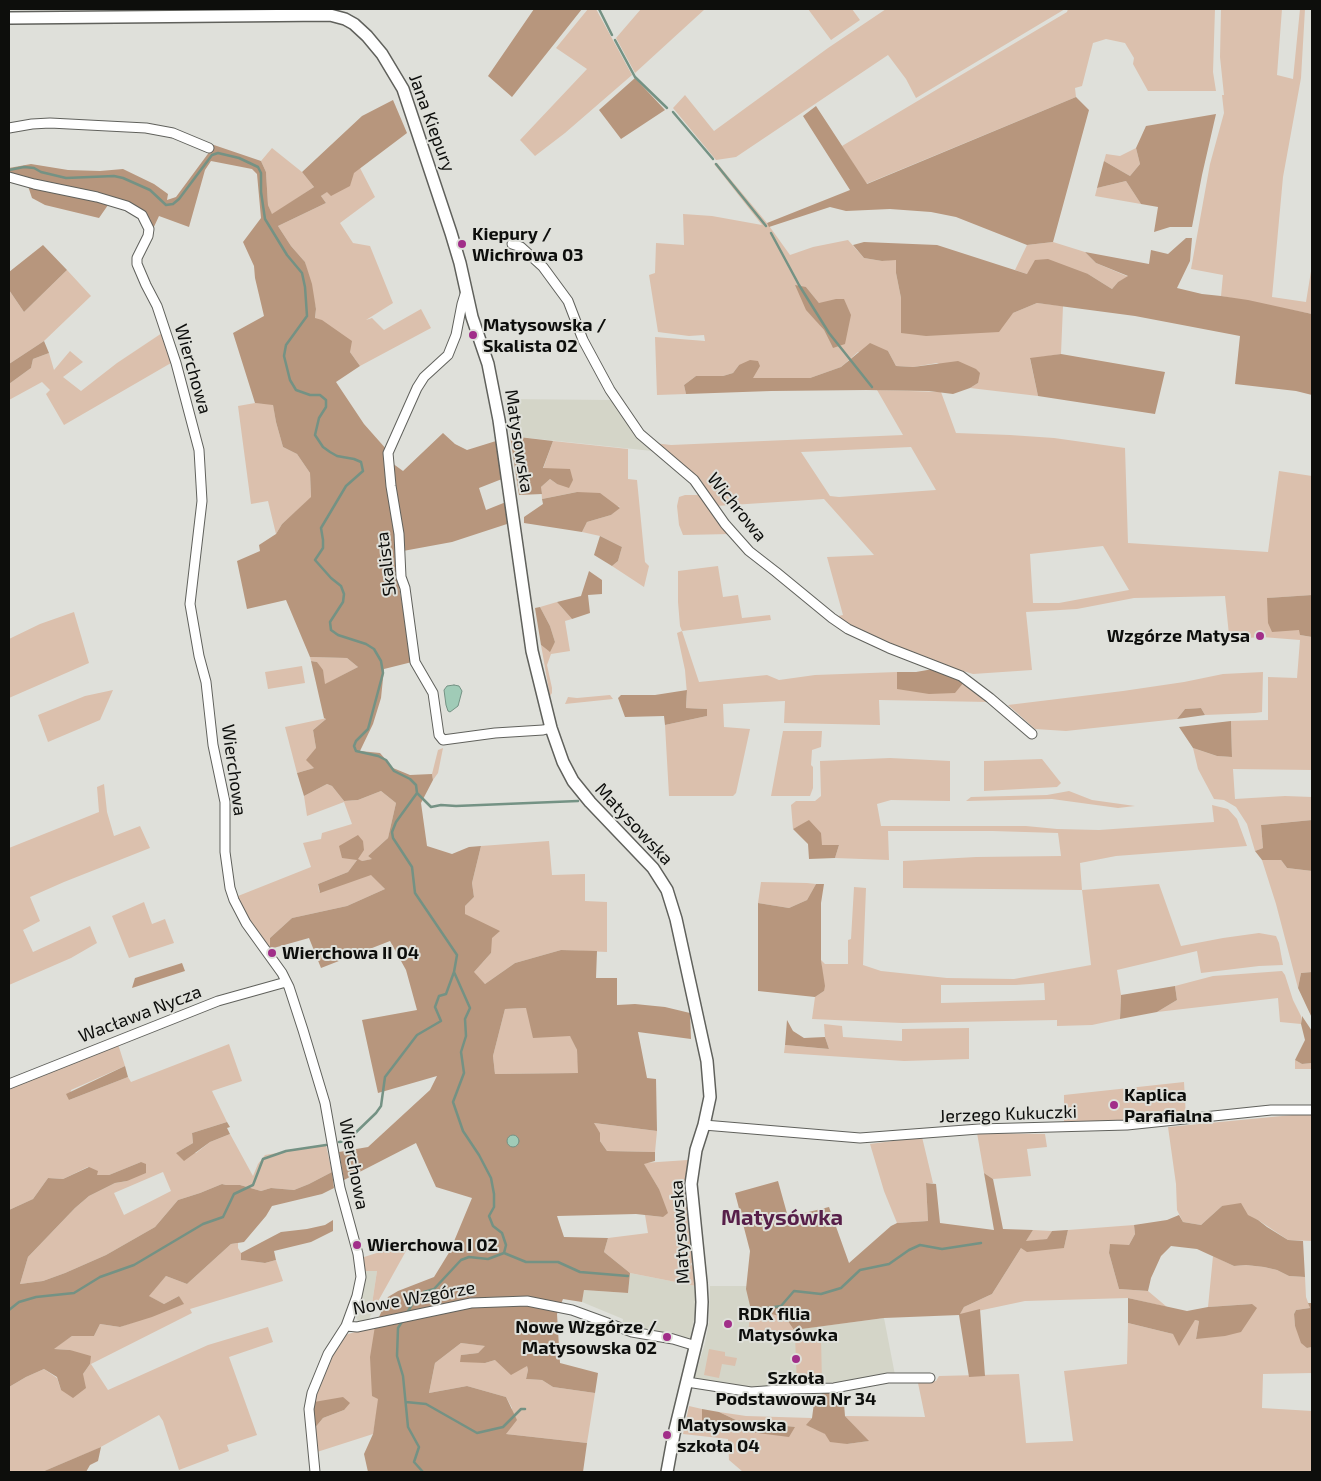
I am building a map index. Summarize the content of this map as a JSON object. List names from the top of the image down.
{
  "streets": {
    "street": [
      "Jana Kiepury",
      "Wierchowa",
      "Matysowska",
      "Wichrowa",
      "Skalista",
      "Wacława Nycza",
      "Jerzego Kukuczki",
      "Nowe Wzgórze"
    ]
  },
  "crossings": [
    ["Jana Kiepury", "Matysowska"],
    ["Wierchowa", "Wacława Nycza"],
    ["Wierchowa", "Nowe Wzgórze"],
    ["Matysowska", "Skalista"],
    ["Matysowska", "Jerzego Kukuczki"],
    ["Matysowska", "Nowe Wzgórze"]
  ],
  "districts": ["Matysówka"],
  "places": [
    "Kiepury / Wichrowa 03",
    "Matysowska / Skalista 02",
    "Wzgórze Matysa",
    "Wierchowa II 04",
    "Kaplica Parafialna",
    "Wierchowa I 02",
    "RDK filia Matysówka",
    "Nowe Wzgórze / Matysowska 02",
    "Szkoła Podstawowa Nr 34",
    "Matysowska szkoła 04"
  ]
}
